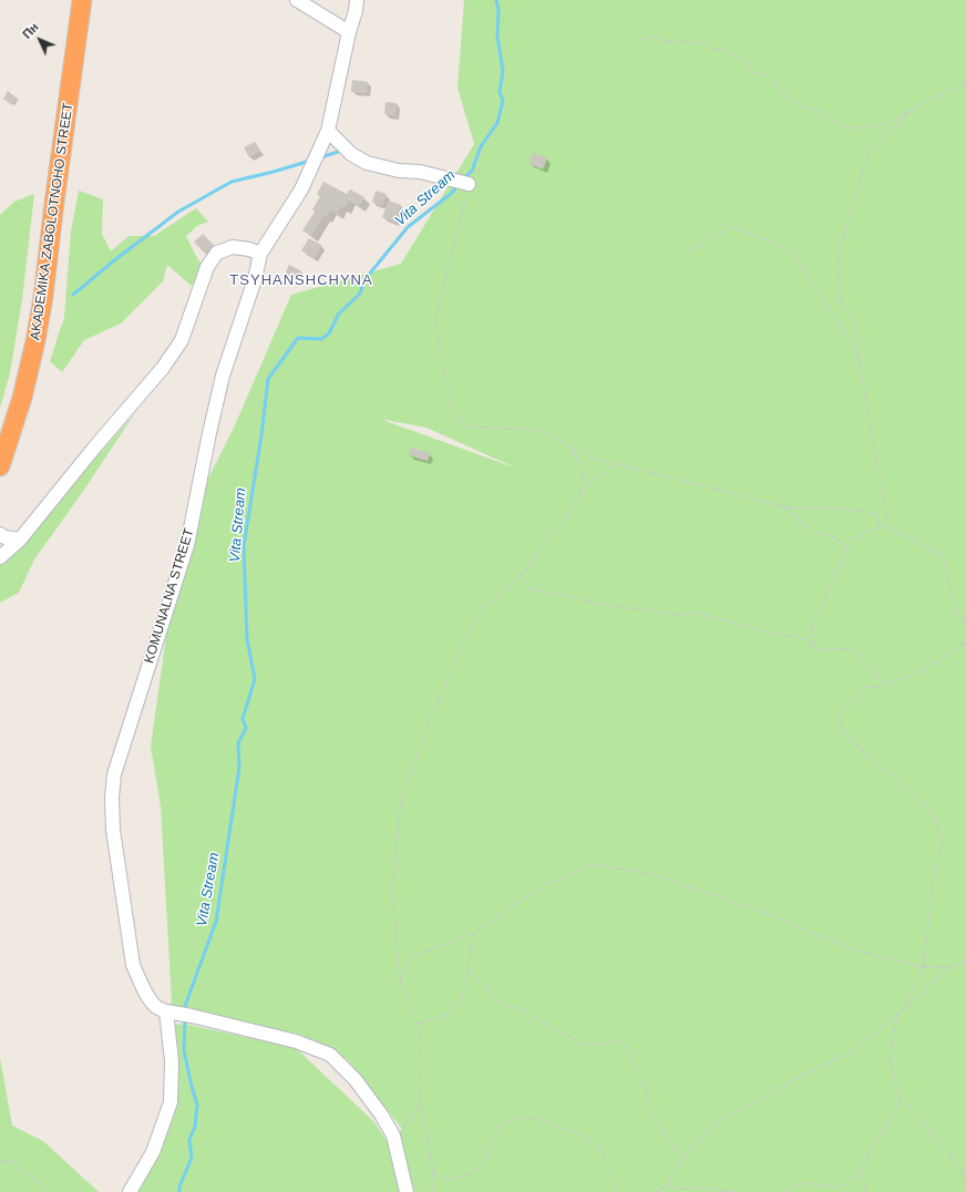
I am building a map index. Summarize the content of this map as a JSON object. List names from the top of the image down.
{
  "streets": {
    "highway": ["AKADEMIKA ZABOLOTNOHO STREET"],
    "street": ["KOMUNALNA STREET"]
  },
  "districts": ["TSYHANSHCHYNA"],
  "water": ["Vita Stream"],
  "north": "top left"
}
